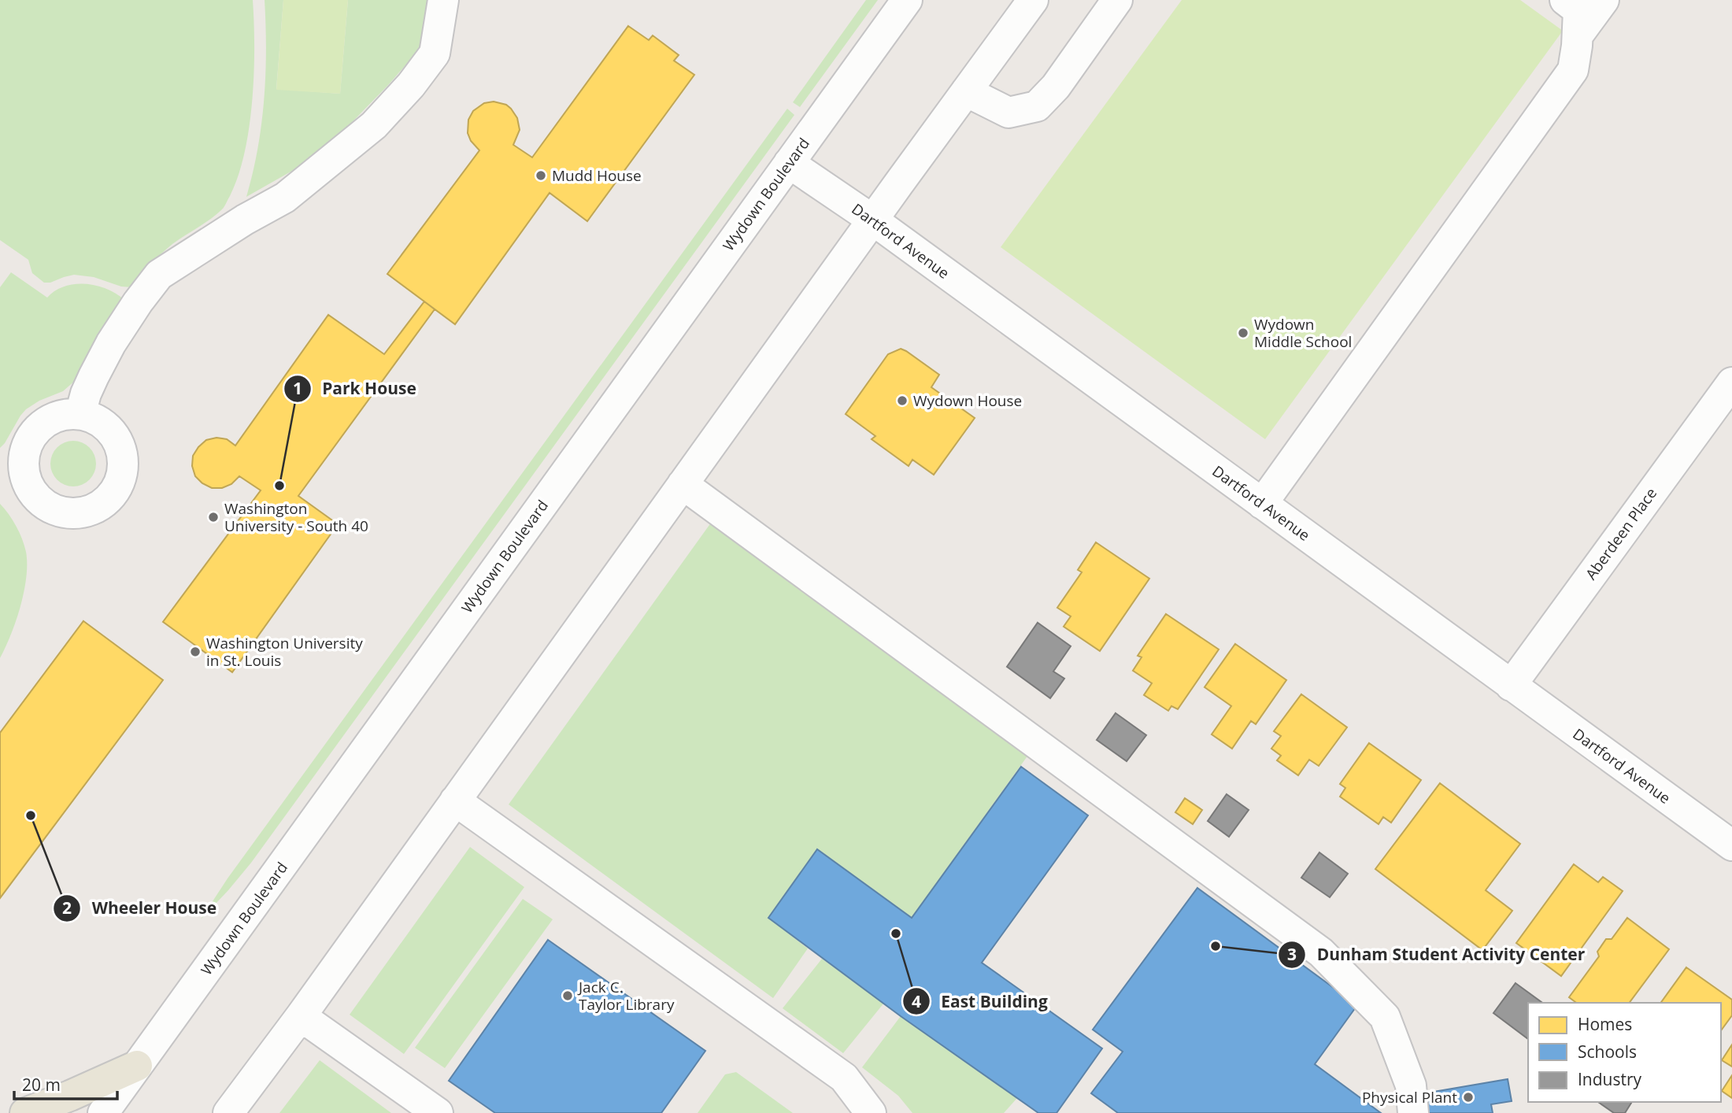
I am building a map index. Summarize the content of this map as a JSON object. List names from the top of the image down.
{
  "streets": {
    "street": ["Wydown Boulevard", "Dartford Avenue", "Aberdeen Place"]
  },
  "crossings": [
    ["Wydown Boulevard", "Dartford Avenue"],
    ["Dartford Avenue", "Aberdeen Place"]
  ],
  "places": [
    "Mudd House",
    "Wydown Middle School",
    "Wydown House",
    "Park House",
    "Washington University - South 40",
    "Washington University in St. Louis",
    "Wheeler House",
    "East Building",
    "Dunham Student Activity Center",
    "Jack C. Taylor Library",
    "Physical Plant"
  ],
  "legend": ["Homes", "Schools", "Industry"],
  "scale_bar": "20 m"
}
